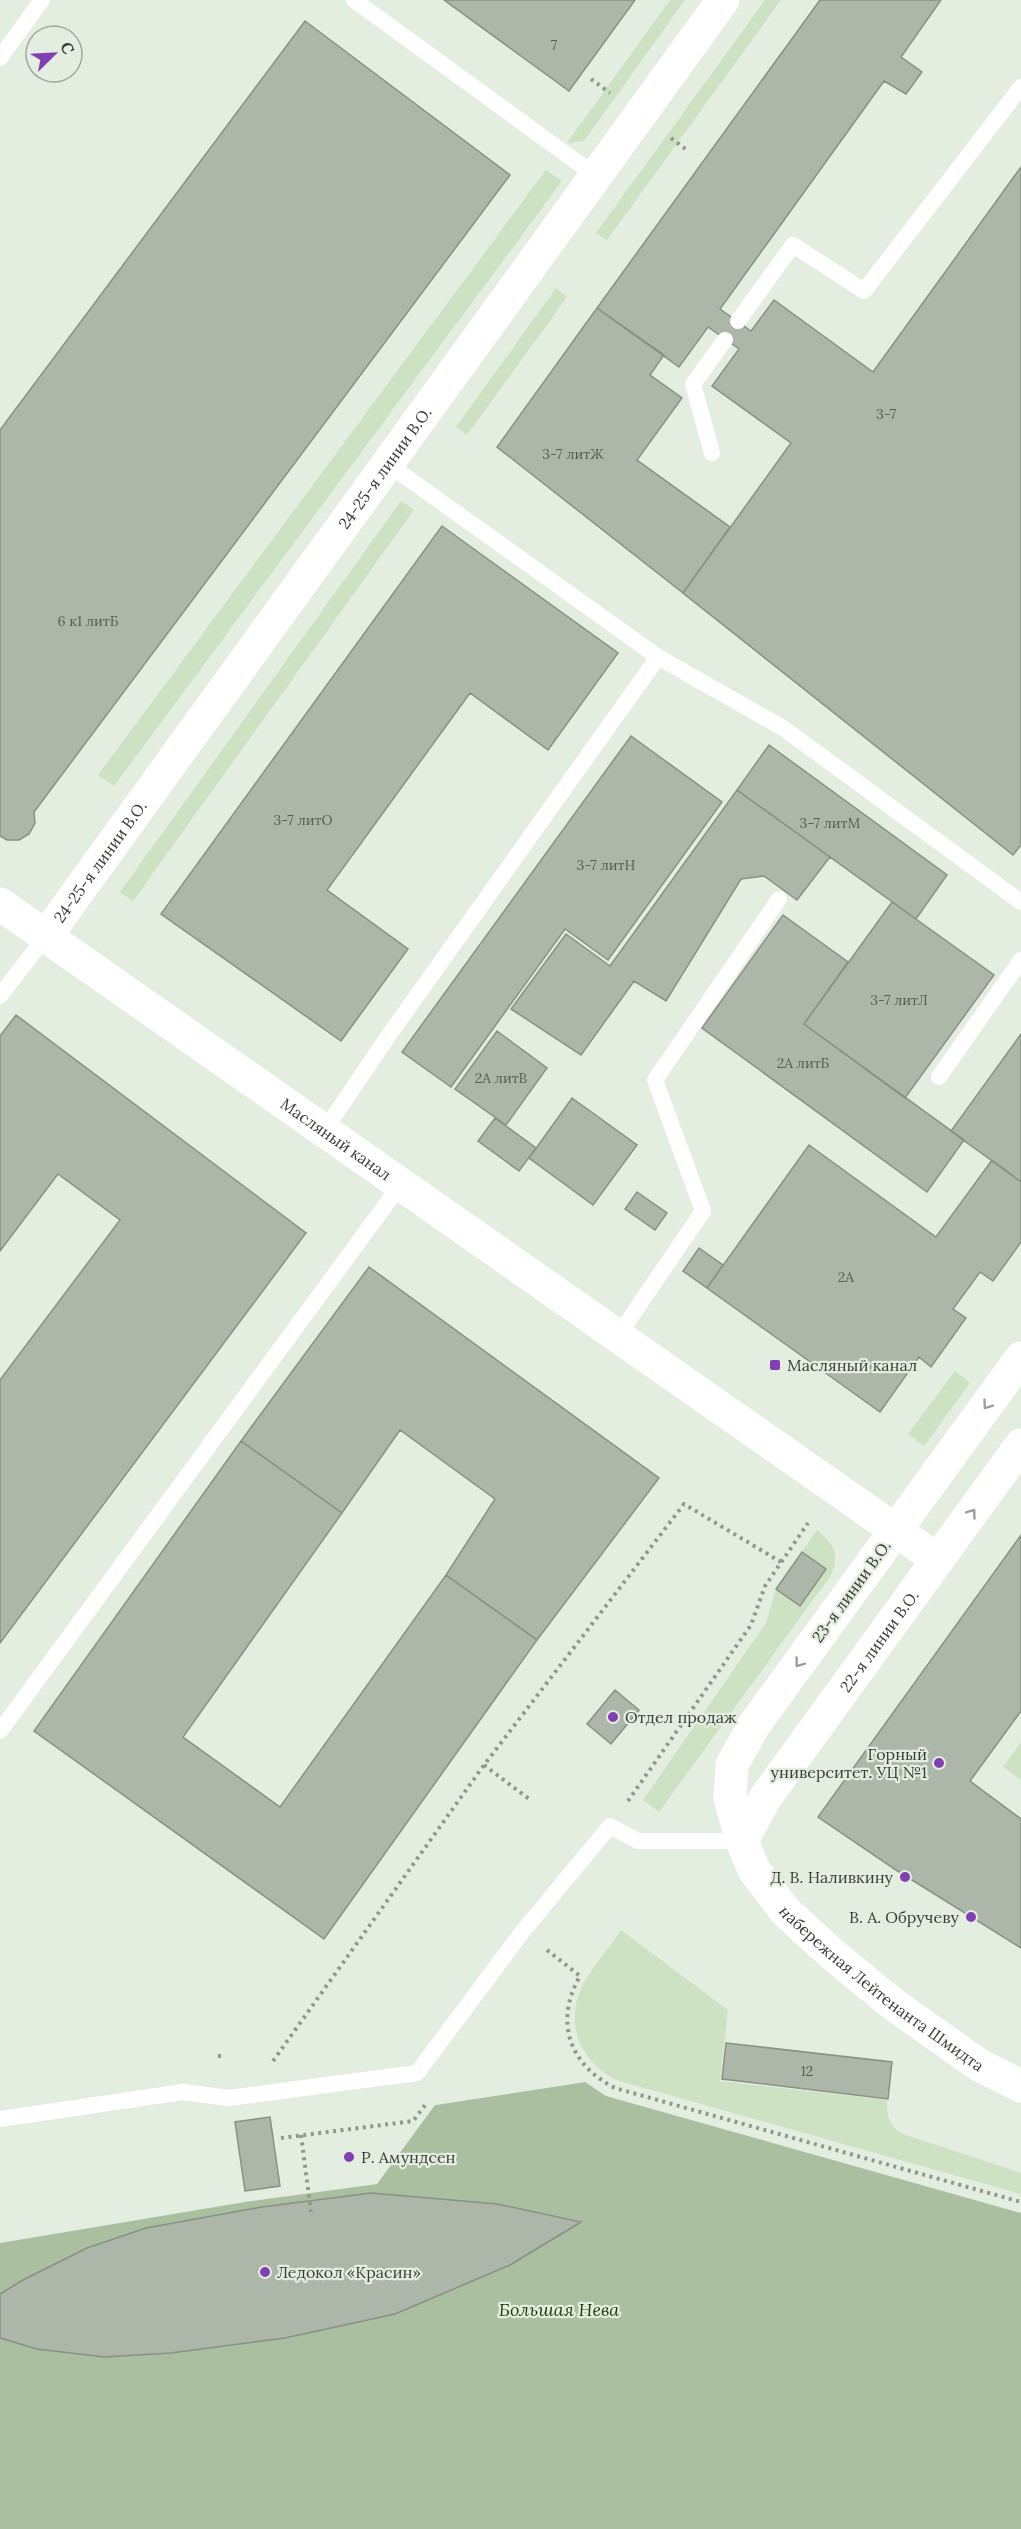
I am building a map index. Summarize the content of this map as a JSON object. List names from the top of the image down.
{
  "streets": {
    "street": [
      "24-25-я линии В.О.",
      "Масляный канал",
      "23-я линии В.О.",
      "22-я линии В.О.",
      "набережная Лейтенанта Шмидта"
    ]
  },
  "crossings": [
    ["24-25-я линии В.О.", "Масляный канал"],
    ["Масляный канал", "23-я линии В.О."],
    ["Масляный канал", "22-я линии В.О."],
    ["23-я линии В.О.", "22-я линии В.О."],
    ["23-я линии В.О.", "набережная Лейтенанта Шмидта"],
    ["22-я линии В.О.", "набережная Лейтенанта Шмидта"]
  ],
  "one_way": ["23-я линии В.О."],
  "water": ["Большая Нева"],
  "places": {
    "transit": ["Масляный канал"],
    "other": [
      "Отдел продаж",
      "Горный университет. УЦ №1",
      "Д. В. Наливкину",
      "В. А. Обручеву",
      "Р. Амундсен",
      "Ледокол «Красин»"
    ]
  },
  "house_numbers": [
    "7",
    "3-7",
    "3-7 литЖ",
    "6 к1 литБ",
    "3-7 литО",
    "3-7 литМ",
    "3-7 литН",
    "3-7 литЛ",
    "2А литБ",
    "2А литВ",
    "2А",
    "12"
  ],
  "north": "top right"
}
